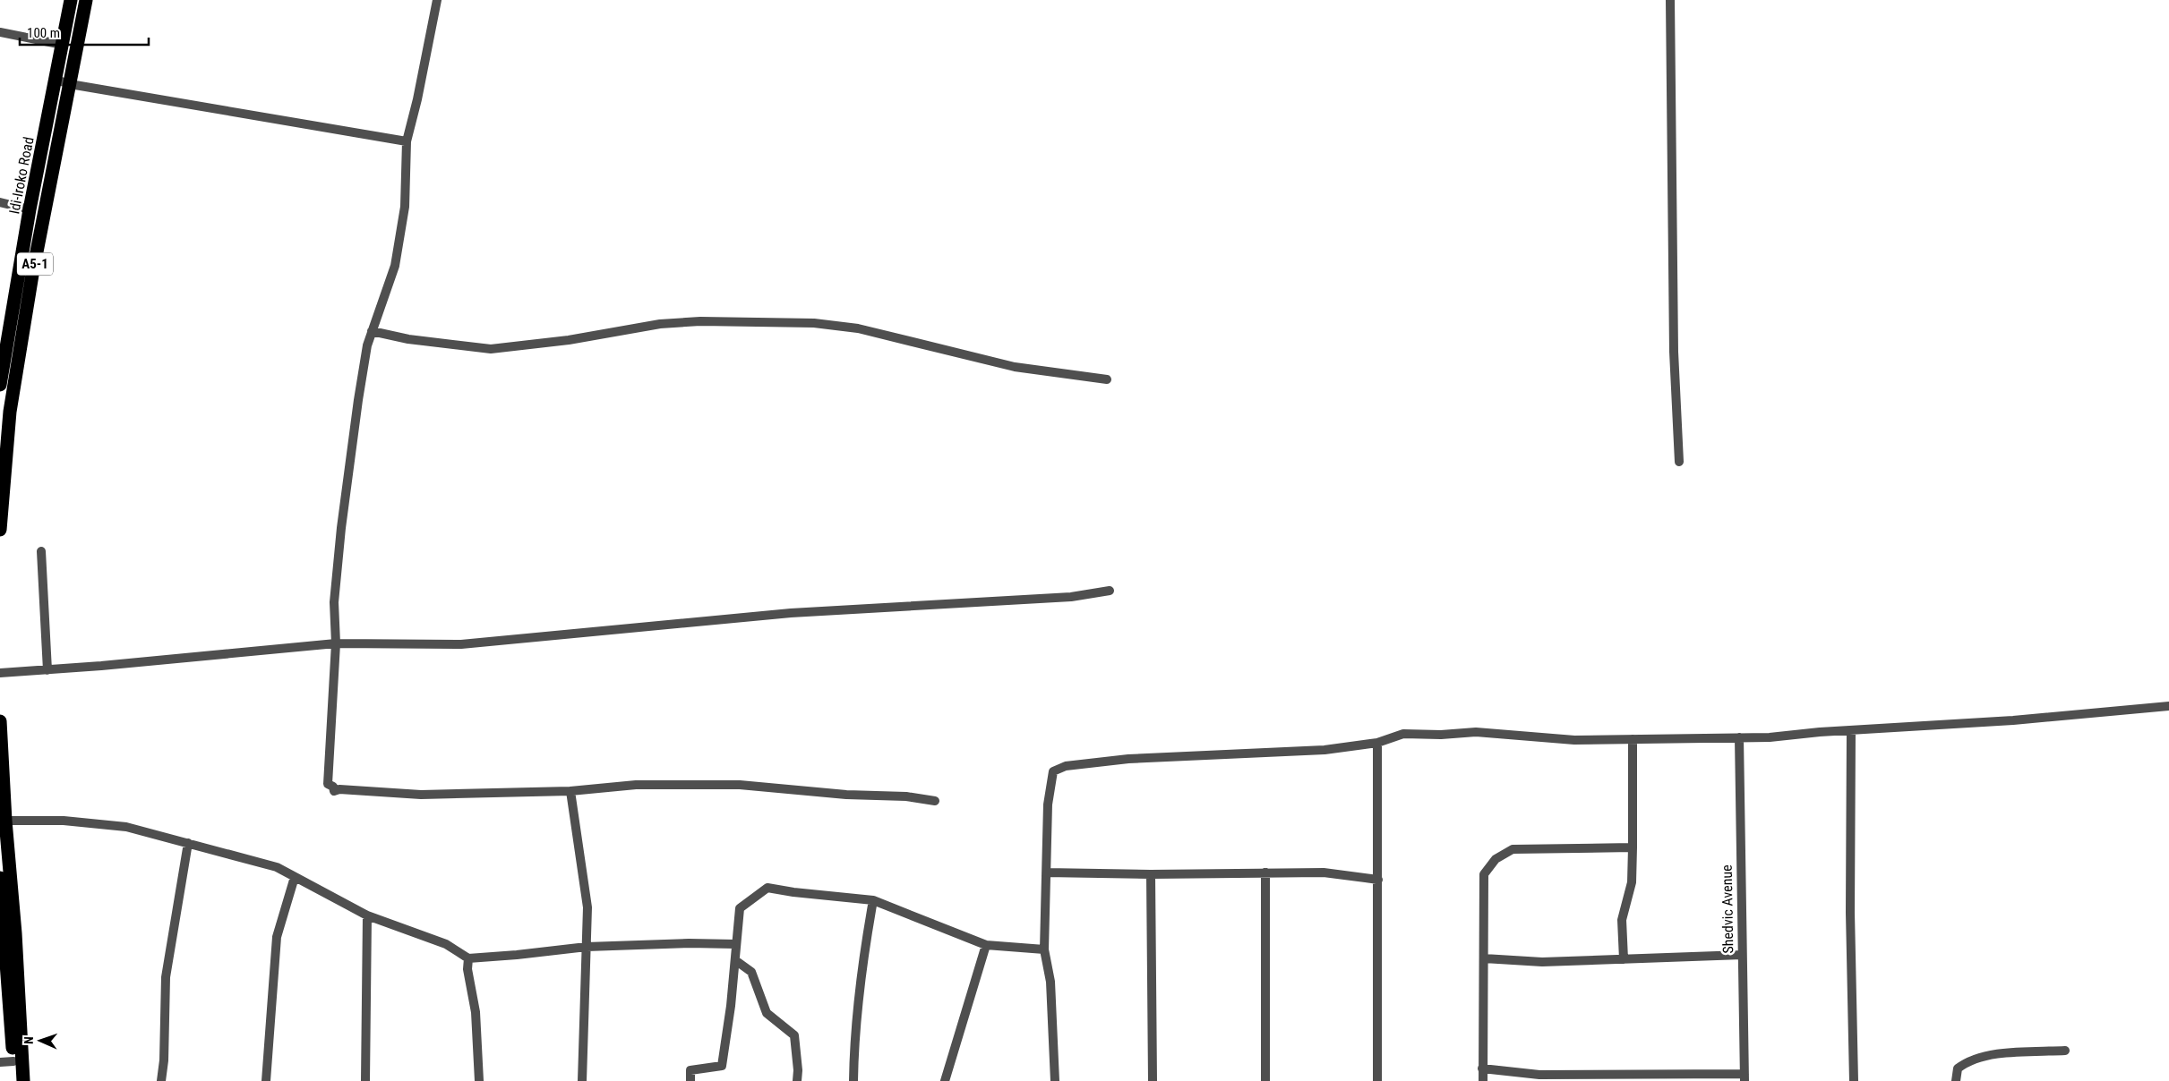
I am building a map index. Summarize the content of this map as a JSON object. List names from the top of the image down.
{
  "streets": {
    "highway": ["Idi-Iroko Road", "A5-1"],
    "street": ["Shedvic Avenue"]
  },
  "scale_bar": "100 m",
  "north": "left"
}
